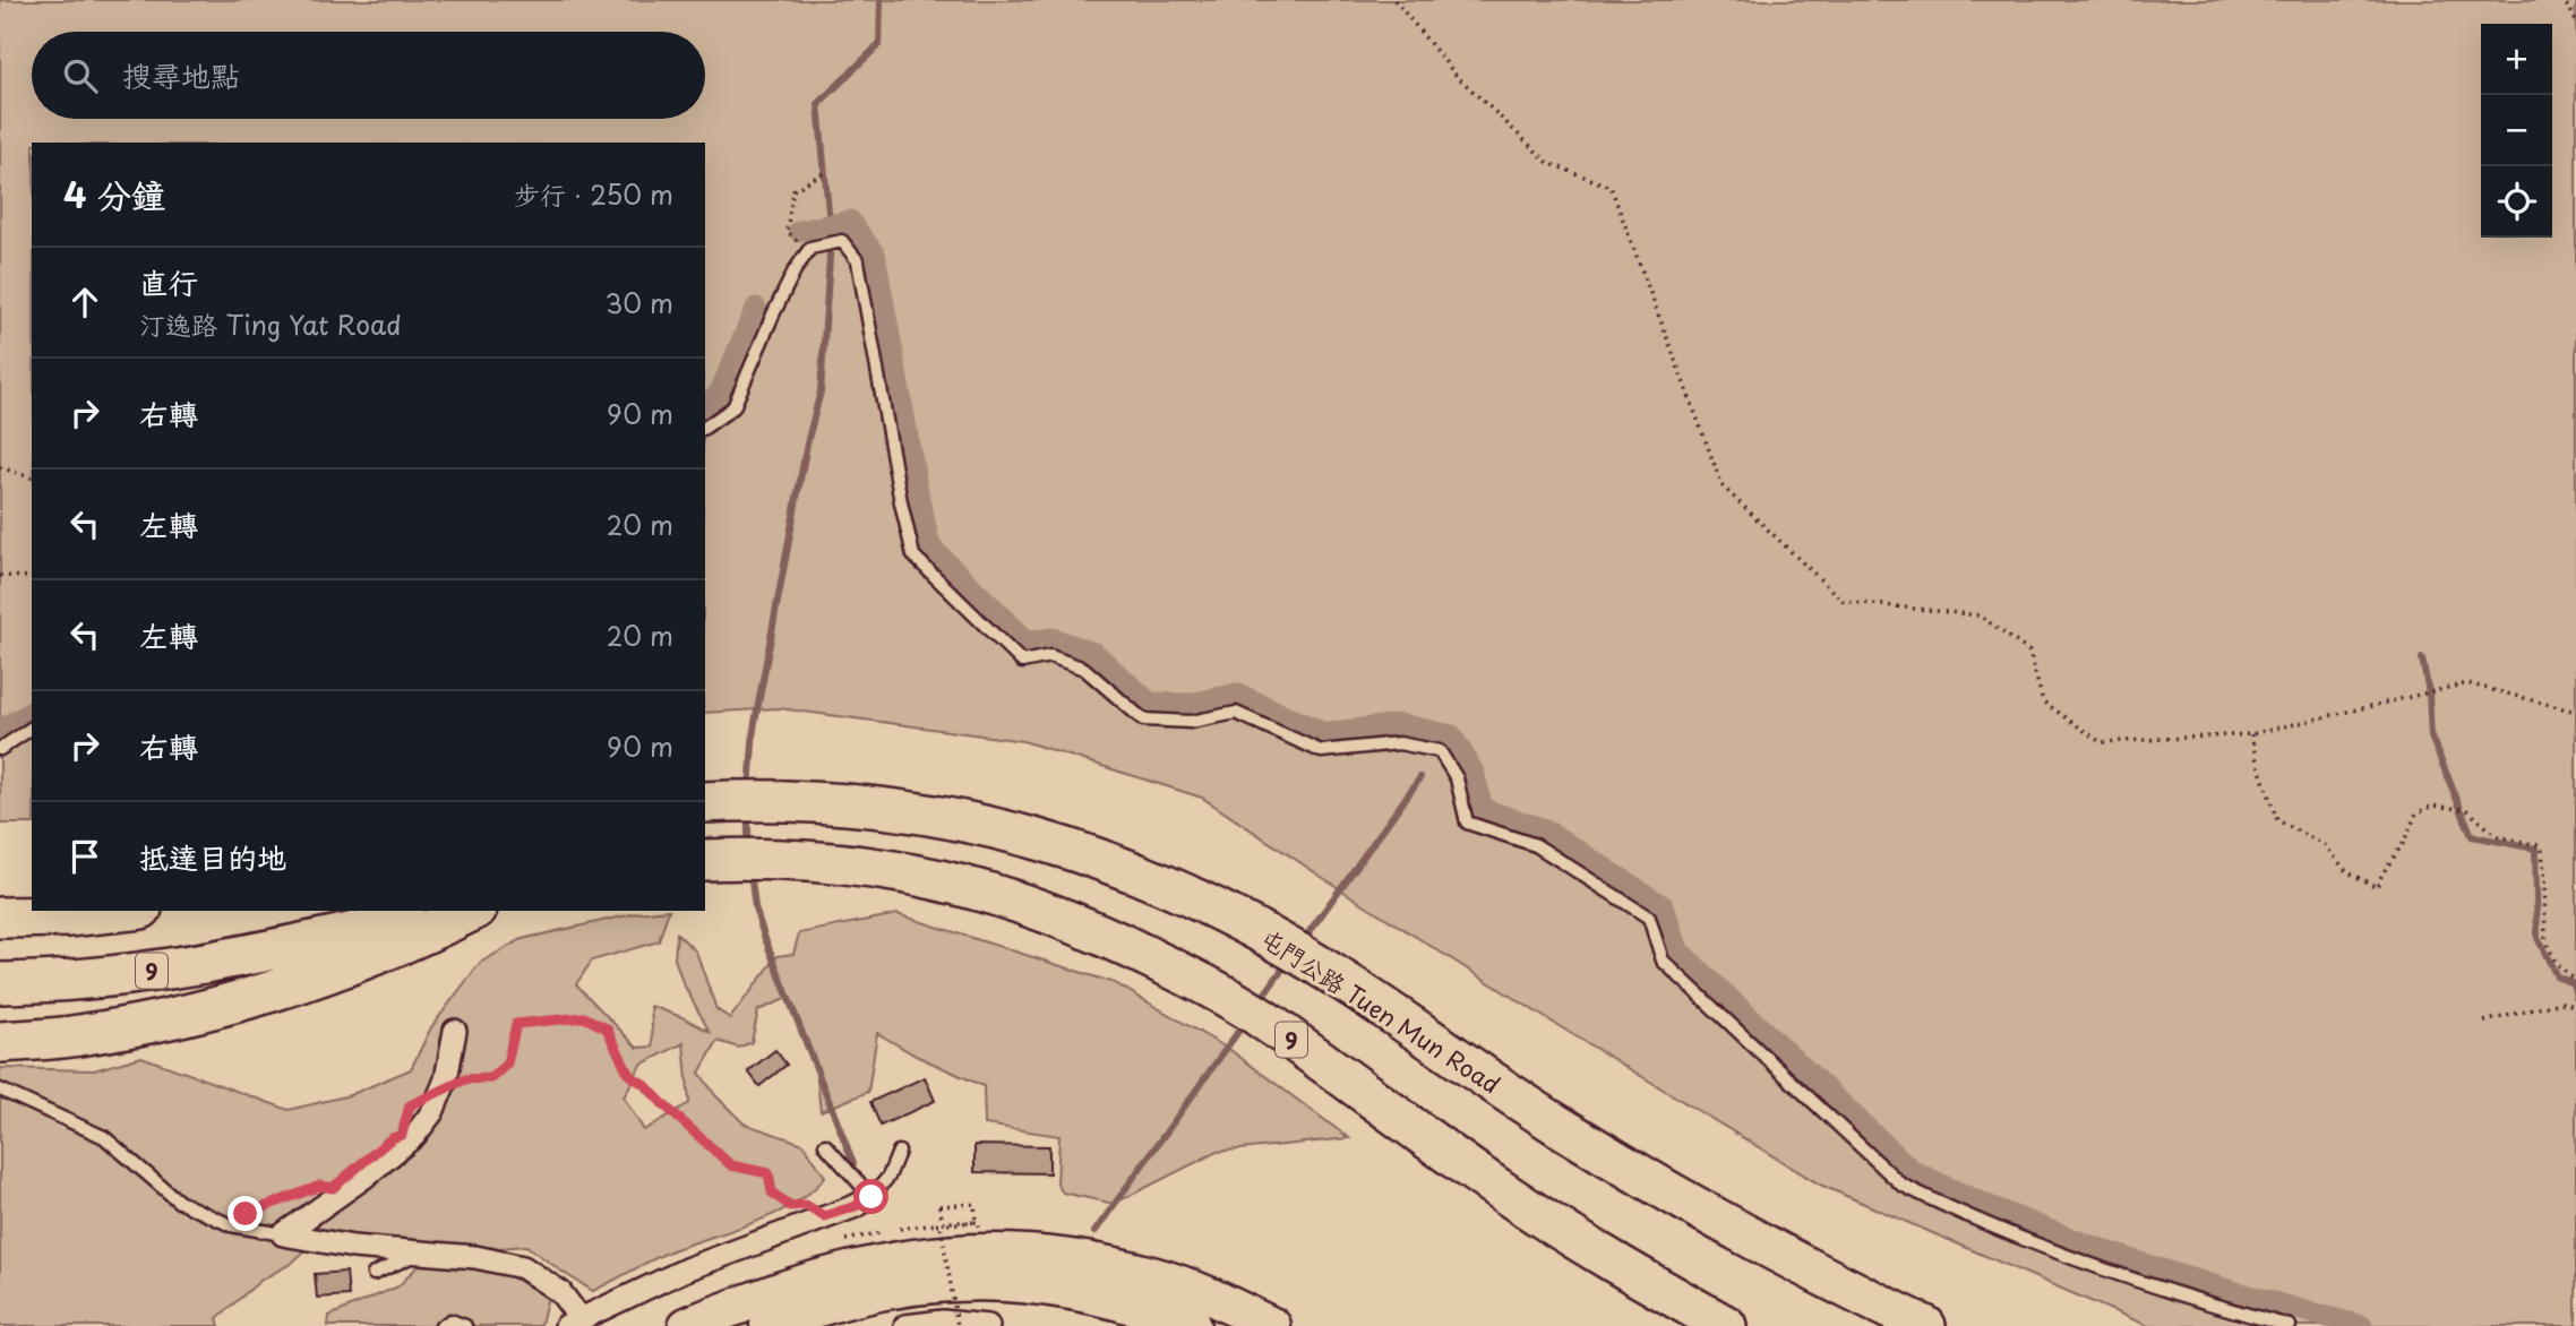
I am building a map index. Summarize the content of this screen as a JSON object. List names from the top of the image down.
{
  "streets": {
    "highway": ["9", "屯門公路 Tuen Mun Road"]
  },
  "page": {
    "map_buttons": ["+", "−"],
    "search": "搜尋地點",
    "heading": ["4 分鐘", "步行 · 250 m"],
    "list": [
      ["直行", "汀逸路 Ting Yat Road", "30 m"],
      ["右轉", "90 m"],
      ["左轉", "20 m"],
      ["左轉", "20 m"],
      ["右轉", "90 m"],
      "抵達目的地"
    ]
  }
}
